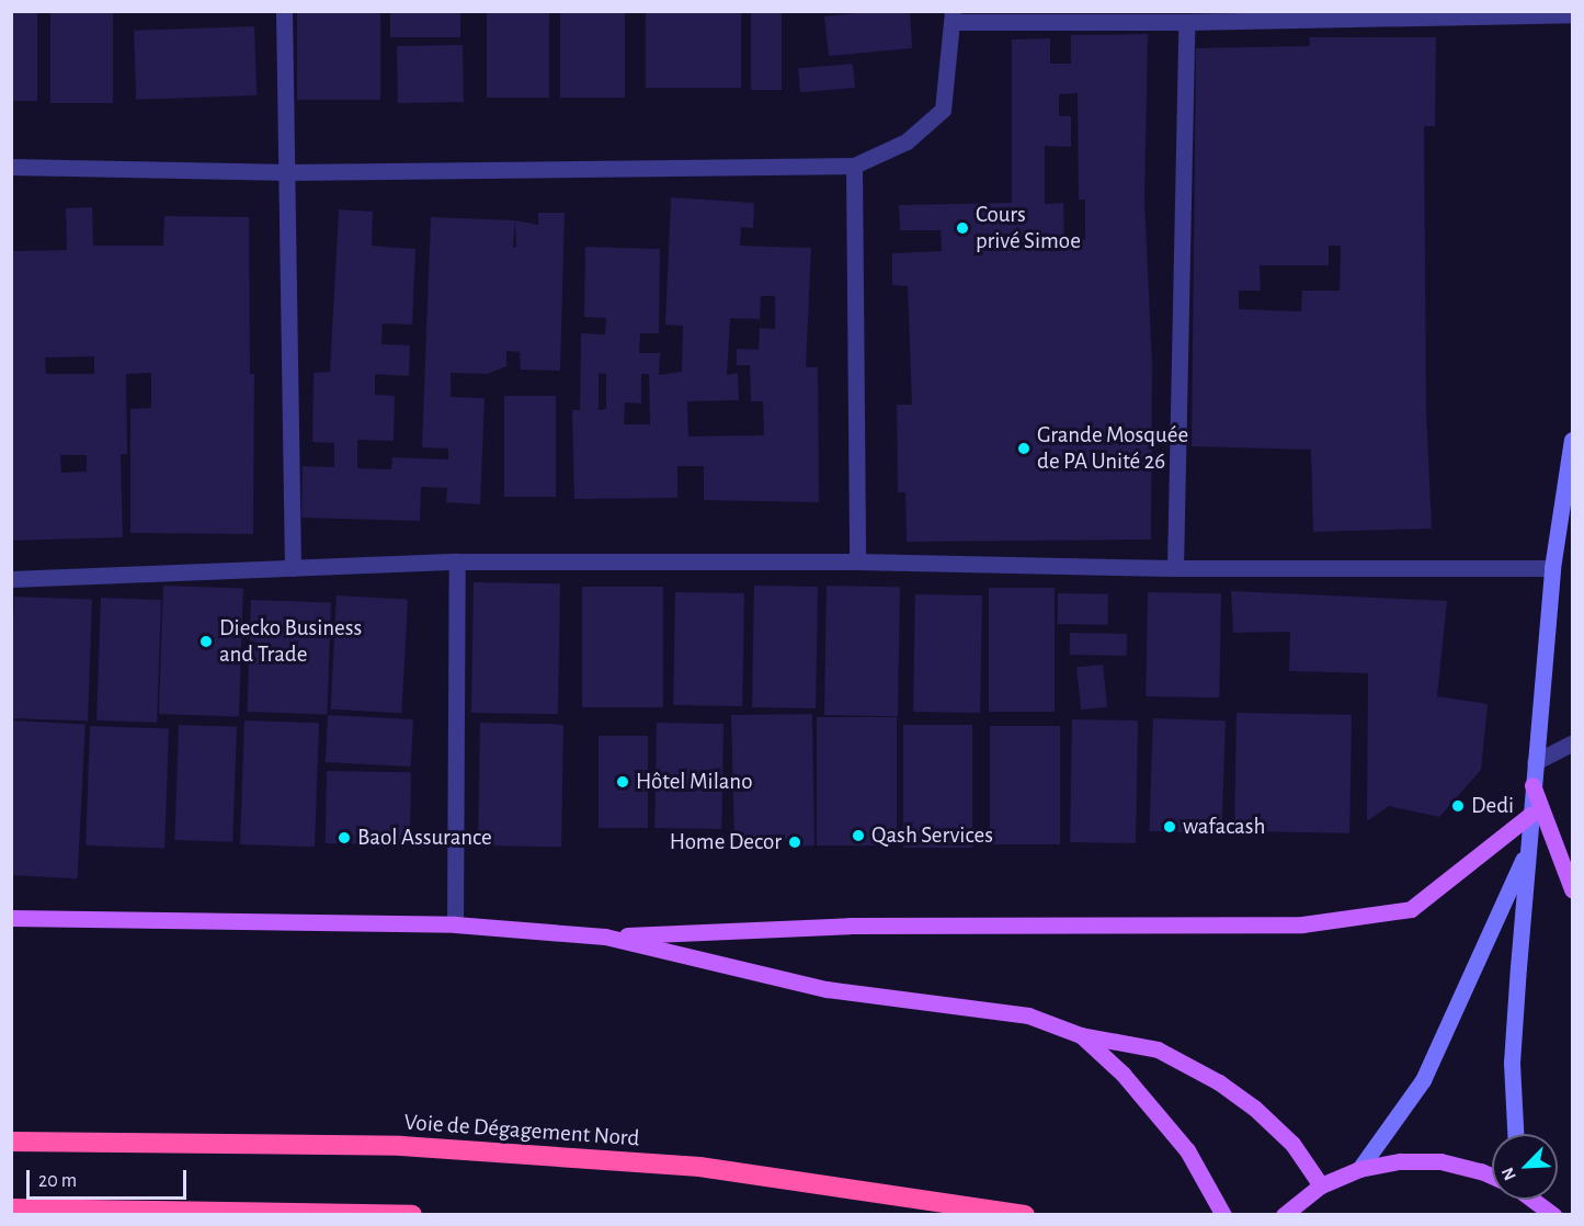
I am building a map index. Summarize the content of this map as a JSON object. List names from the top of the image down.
{
  "streets": {
    "highway": ["Voie de Dégagement Nord"]
  },
  "places": [
    "Cours privé Simoe",
    "Grande Mosquée de PA Unité 26",
    "Diecko Business and Trade",
    "Hôtel Milano",
    "Dedi",
    "wafacash",
    "Qash Services",
    "Baol Assurance",
    "Home Decor"
  ],
  "scale_bar": "20 m",
  "north": "bottom left"
}
